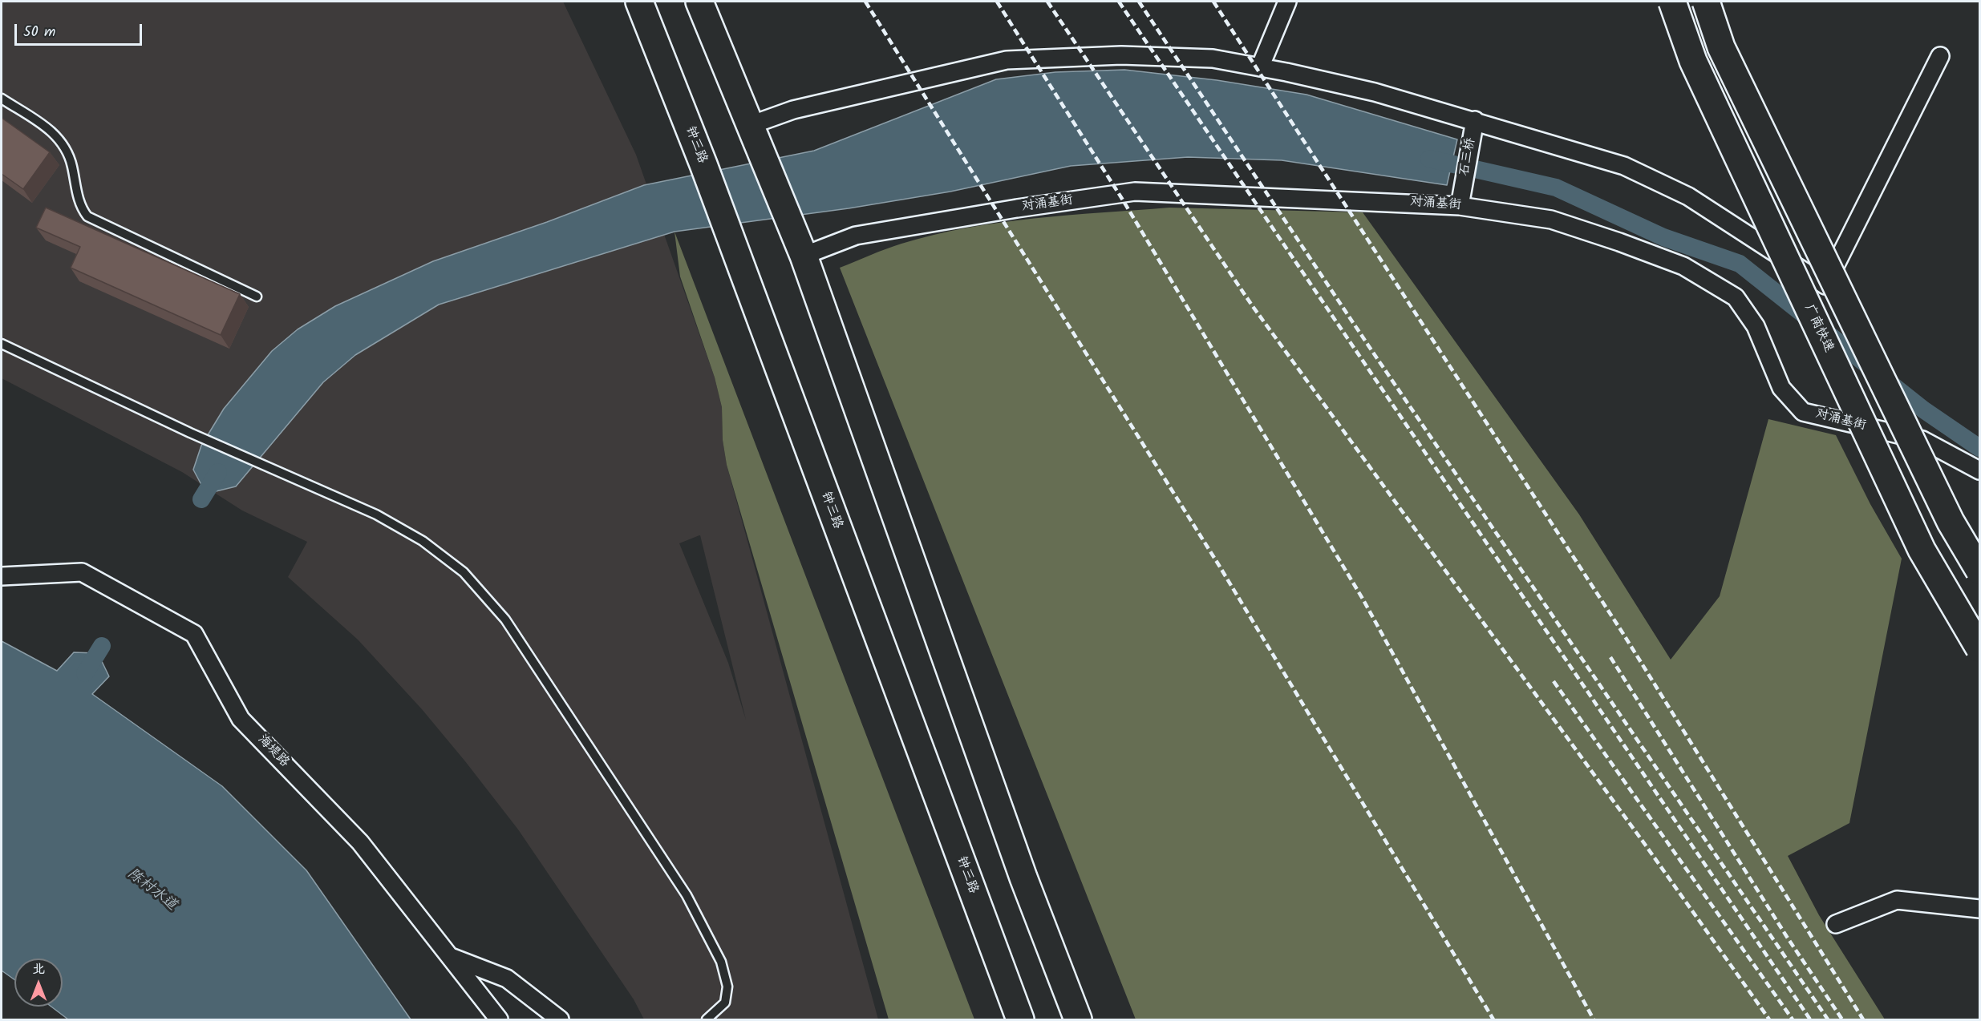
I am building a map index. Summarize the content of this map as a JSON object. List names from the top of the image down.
{
  "streets": {
    "main road": ["钟三路", "广南快速"],
    "street": ["石三桥", "对涌基街", "海堤路"]
  },
  "crossings": [
    ["石三桥", "对涌基街"]
  ],
  "water": ["陈村水道"],
  "scale_bar": "50 m",
  "north": "top"
}
